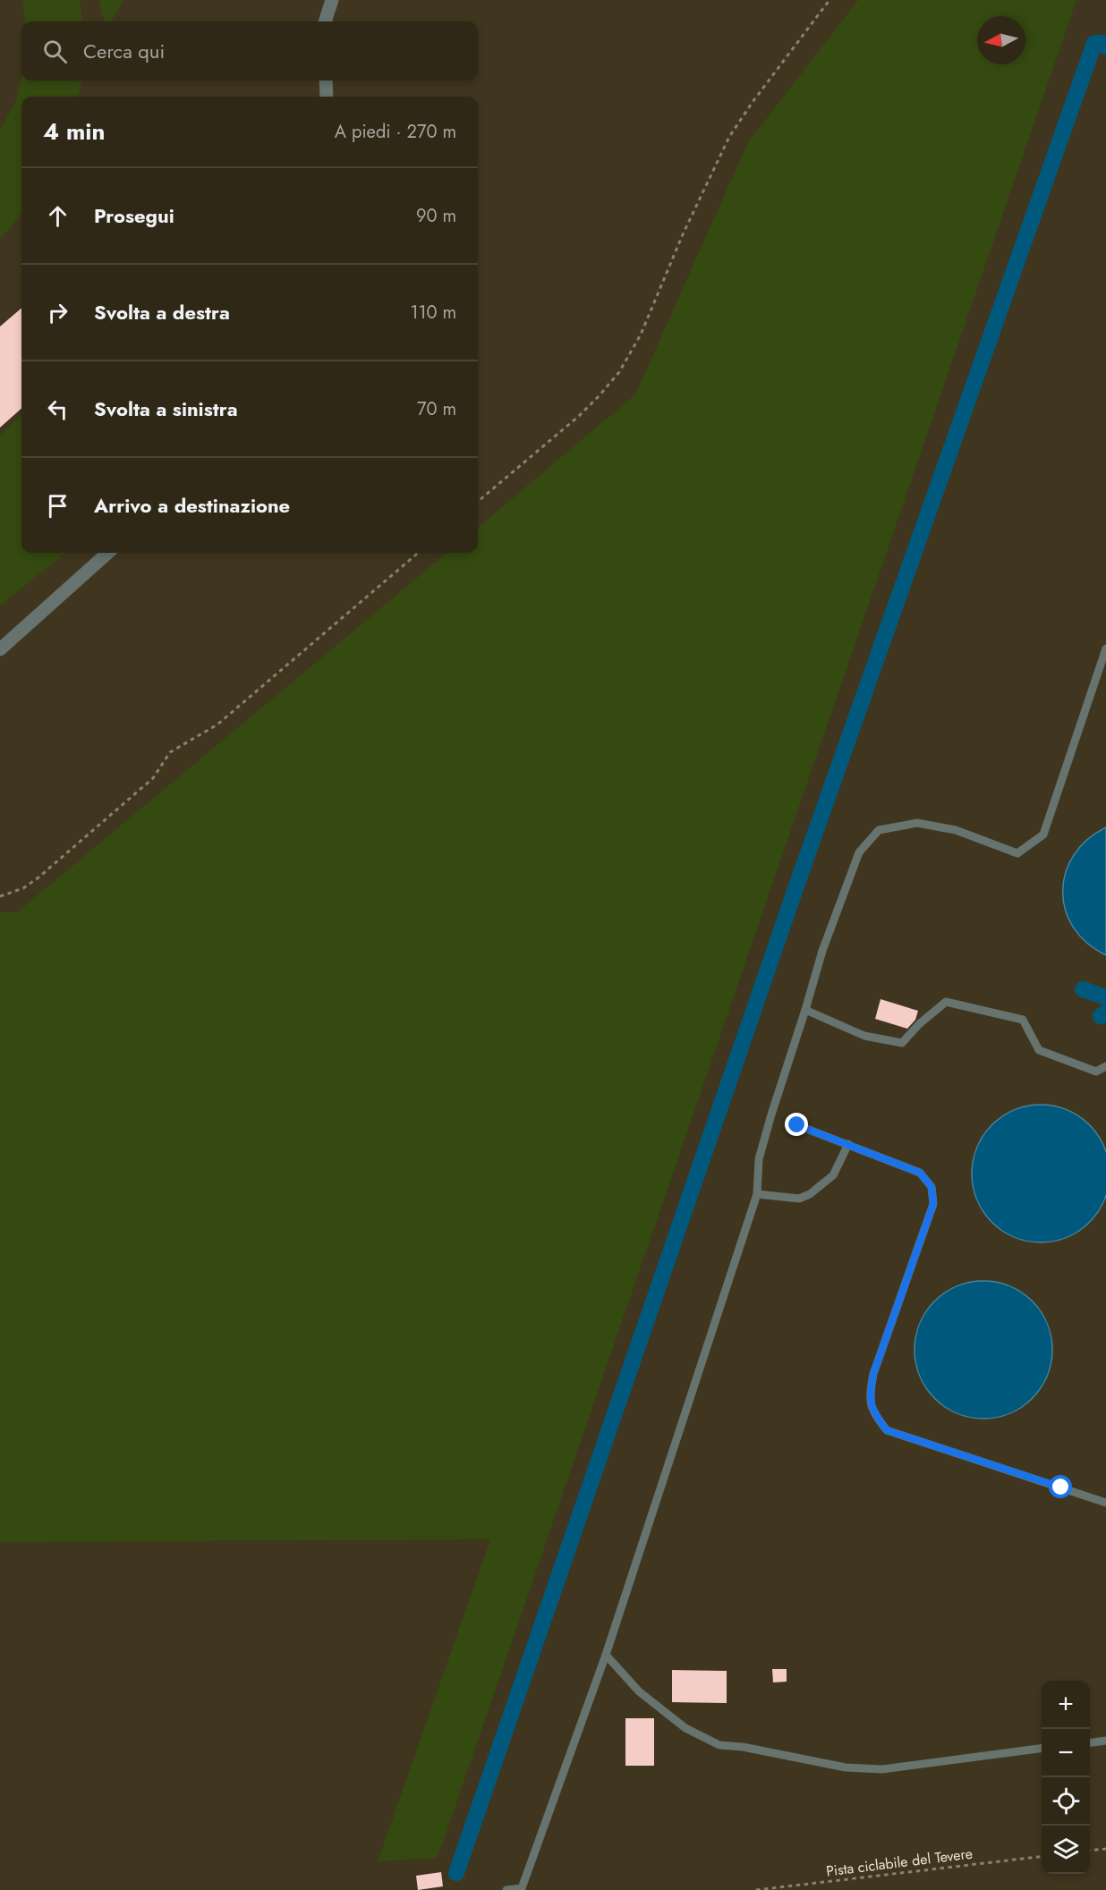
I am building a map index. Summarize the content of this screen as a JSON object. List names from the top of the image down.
{
  "streets": {
    "path": ["Pista ciclabile del Tevere"]
  },
  "north": "left",
  "page": {
    "search": "Cerca qui",
    "heading": ["4 min", "A piedi · 270 m"],
    "list": [
      ["Prosegui", "90 m"],
      ["Svolta a destra", "110 m"],
      ["Svolta a sinistra", "70 m"],
      "Arrivo a destinazione"
    ],
    "map_buttons": ["+", "−"]
  }
}
